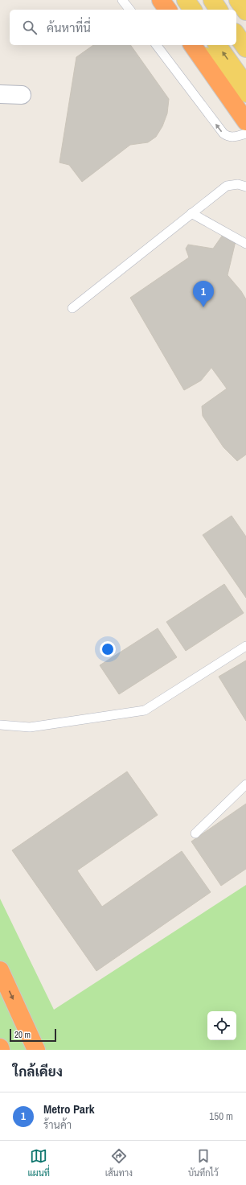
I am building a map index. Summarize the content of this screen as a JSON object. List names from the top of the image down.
{
  "scale_bar": "20 m",
  "page": {
    "search": "ค้นหาที่นี่",
    "pins": "1",
    "scale": "20 m",
    "heading": "ใกล้เคียง",
    "list": [
      {
        "mark": "1",
        "name": "Metro Park",
        "note": "ร้านค้า",
        "value": "150 m"
      }
    ],
    "nav": ["แผนที่", "เส้นทาง", "บันทึกไว้"]
  }
}
